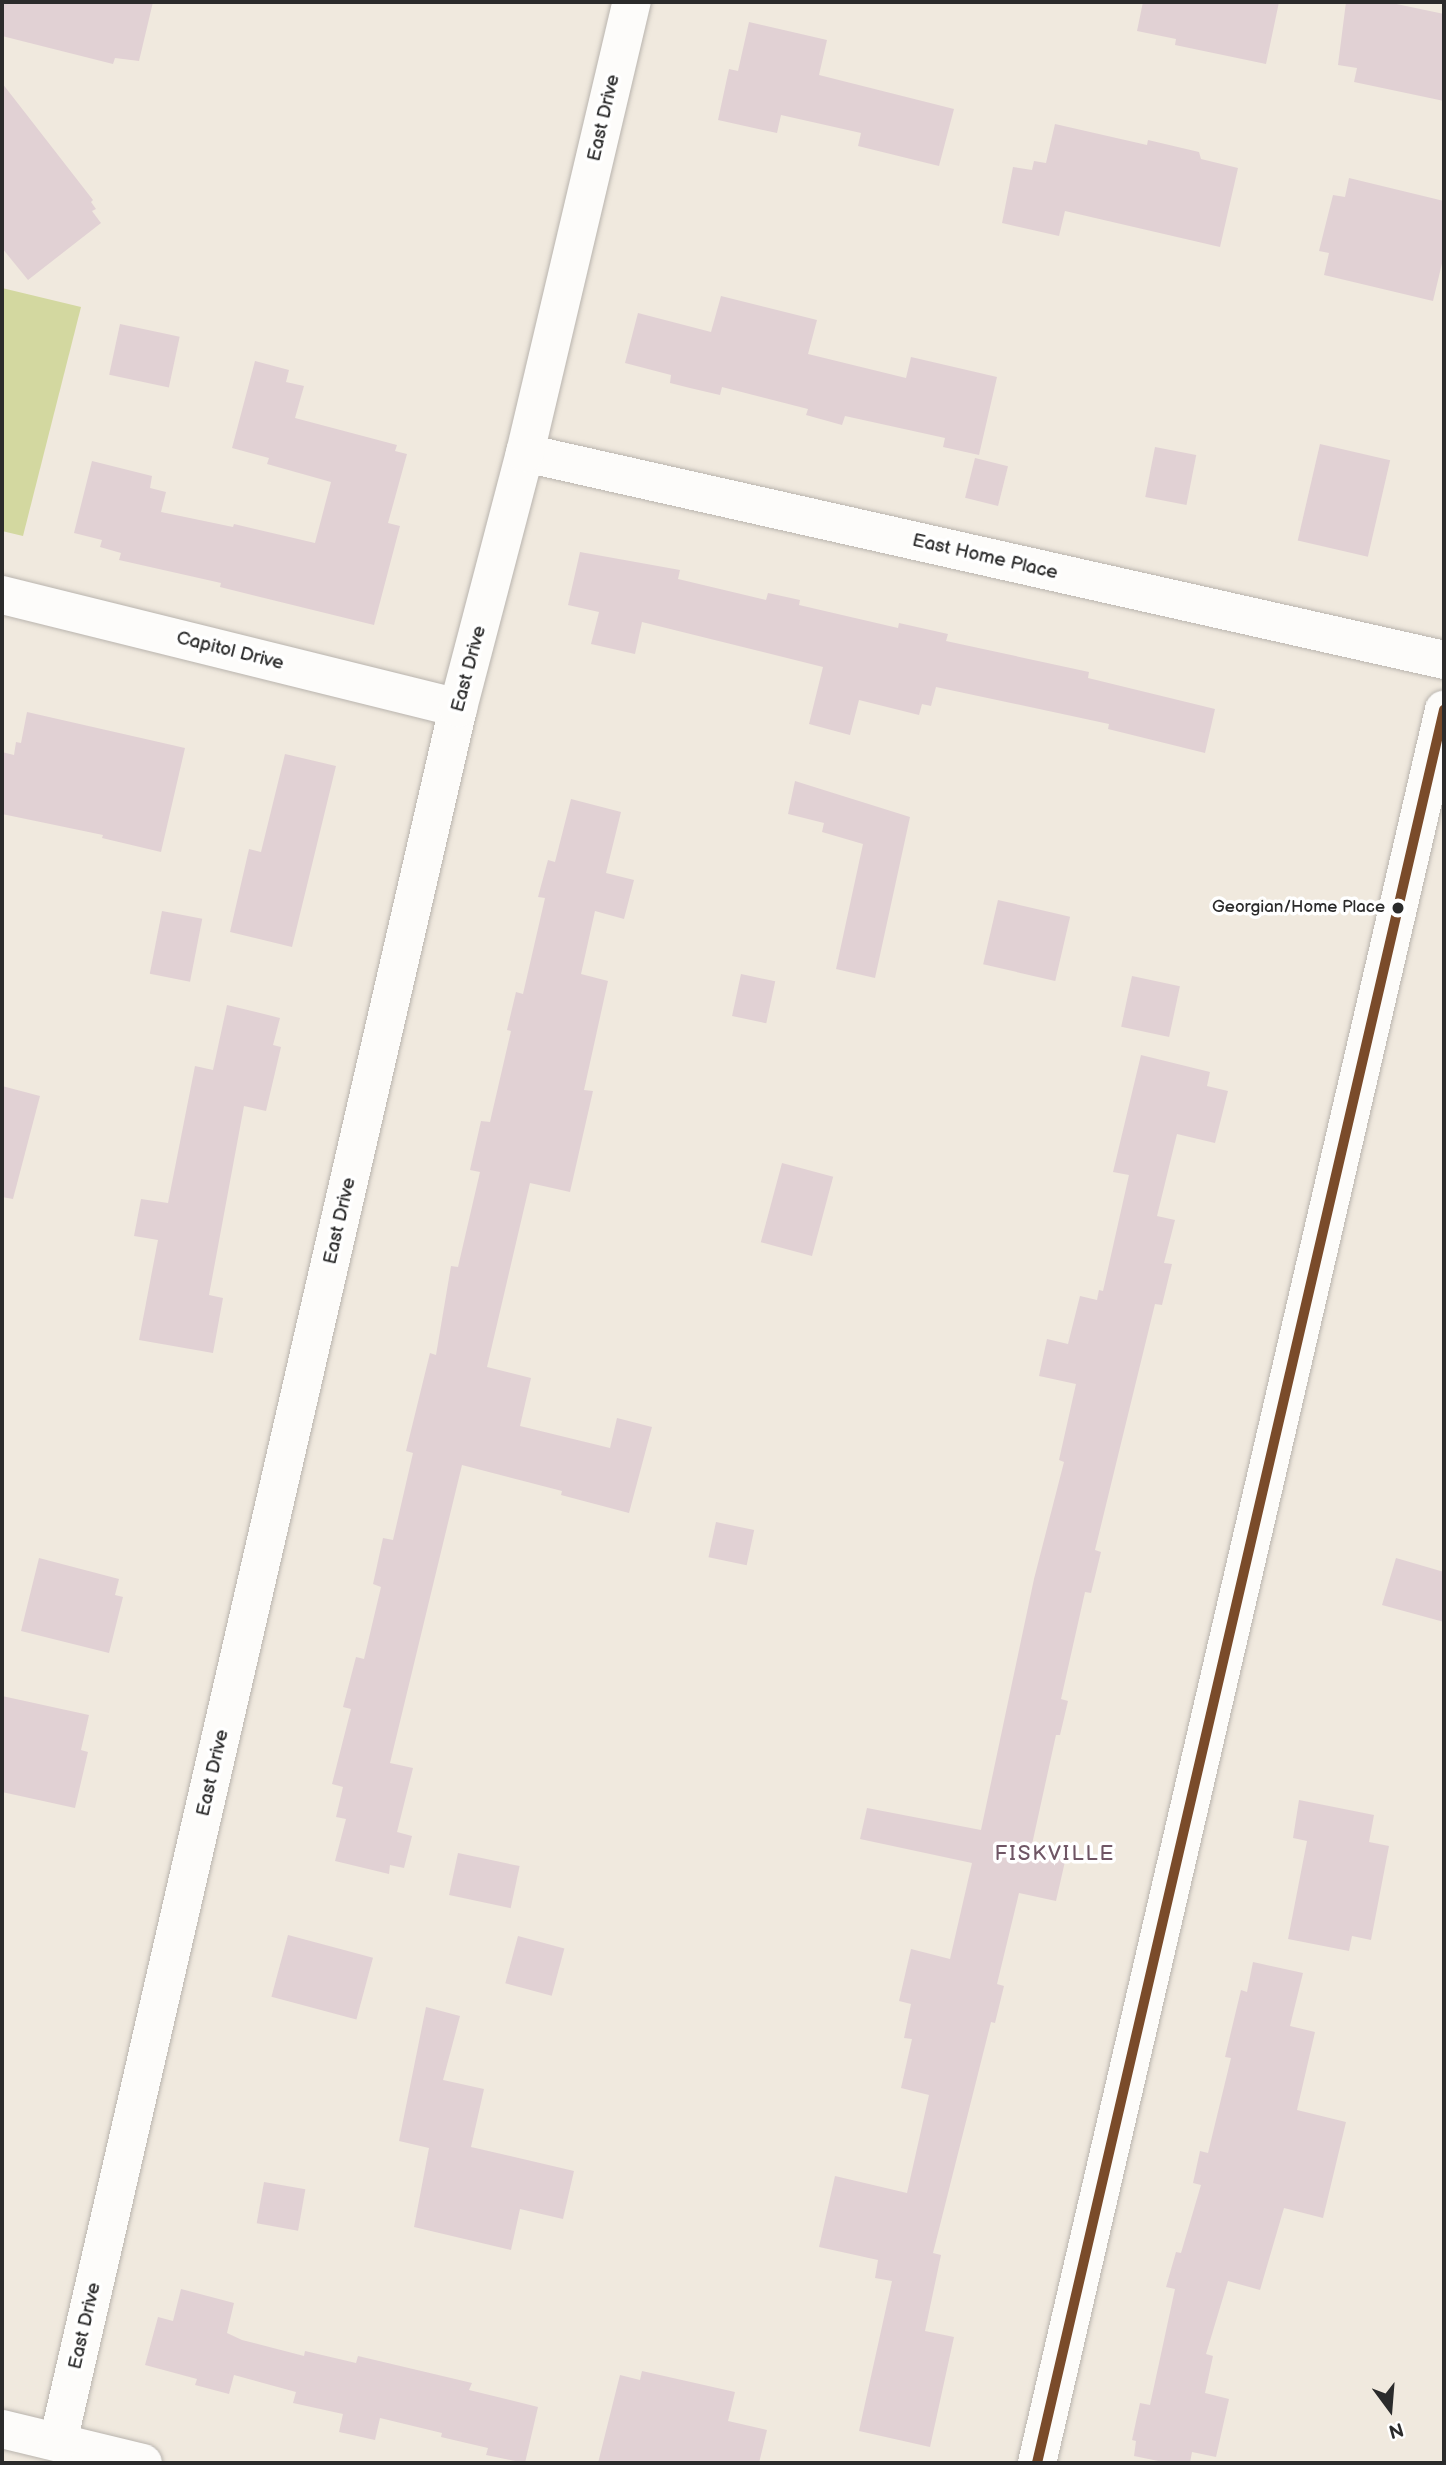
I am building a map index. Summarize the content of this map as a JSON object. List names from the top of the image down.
{
  "streets": {
    "street": ["East Drive", "East Home Place", "Capitol Drive"]
  },
  "crossings": [
    ["East Drive", "East Home Place"],
    ["East Drive", "Capitol Drive"]
  ],
  "districts": ["FISKVILLE"],
  "places": ["Georgian/Home Place"],
  "north": "bottom"
}
